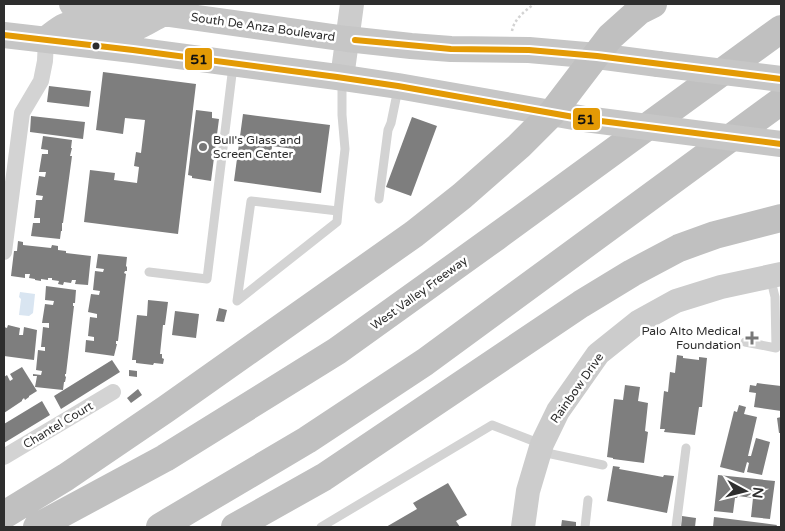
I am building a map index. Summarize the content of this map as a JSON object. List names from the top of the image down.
{
  "streets": {
    "highway": ["West Valley Freeway"],
    "main road": ["South De Anza Boulevard"],
    "street": ["Rainbow Drive", "Chantel Court"]
  },
  "places": {
    "other": ["Bull's Glass and Screen Center"],
    "health": ["Palo Alto Medical Foundation"]
  },
  "lines": ["transit line 51"],
  "north": "right"
}
